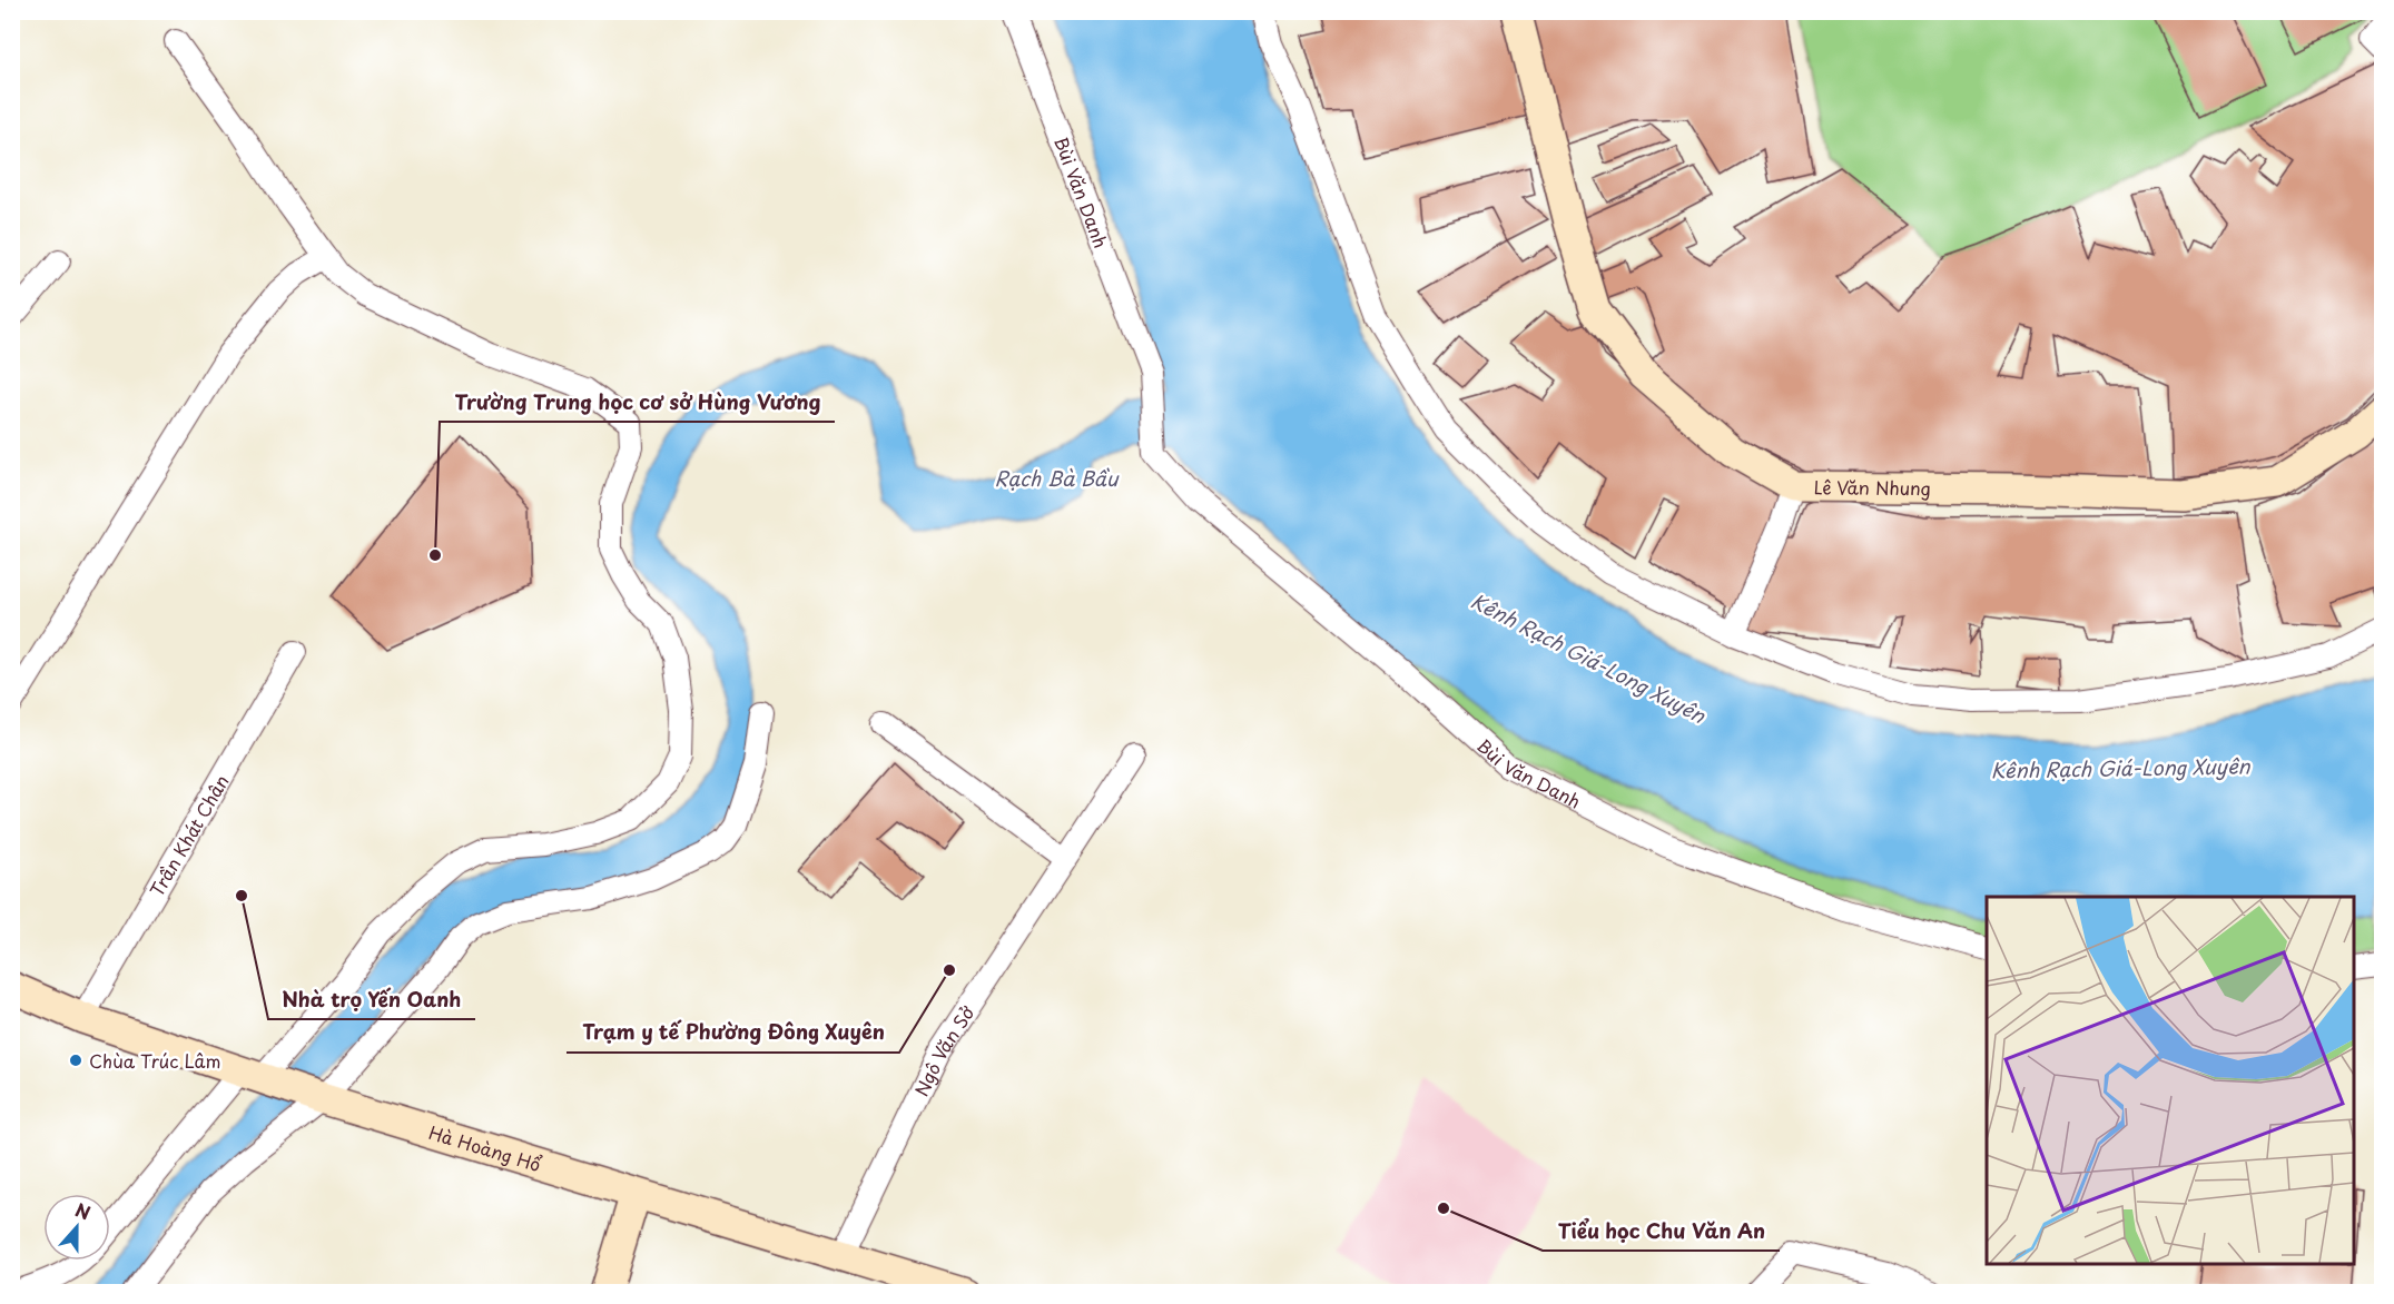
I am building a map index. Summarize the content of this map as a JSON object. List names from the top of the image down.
{
  "streets": {
    "street": [
      "Bùi Văn Danh",
      "Lê Văn Nhung",
      "Trần Khát Chân",
      "Ngô Văn Sở",
      "Hà Hoàng Hổ"
    ]
  },
  "crossings": [
    ["Trần Khát Chân", "Hà Hoàng Hổ"],
    ["Ngô Văn Sở", "Hà Hoàng Hổ"]
  ],
  "water": ["Rạch Bà Bầu", "Kênh Rạch Giá-Long Xuyên"],
  "places": [
    "Trường Trung học cơ sở Hùng Vương",
    "Nhà trọ Yến Oanh",
    "Trạm y tế Phường Đông Xuyên",
    "Chùa Trúc Lâm",
    "Tiểu học Chu Văn An"
  ],
  "north": "top"
}
